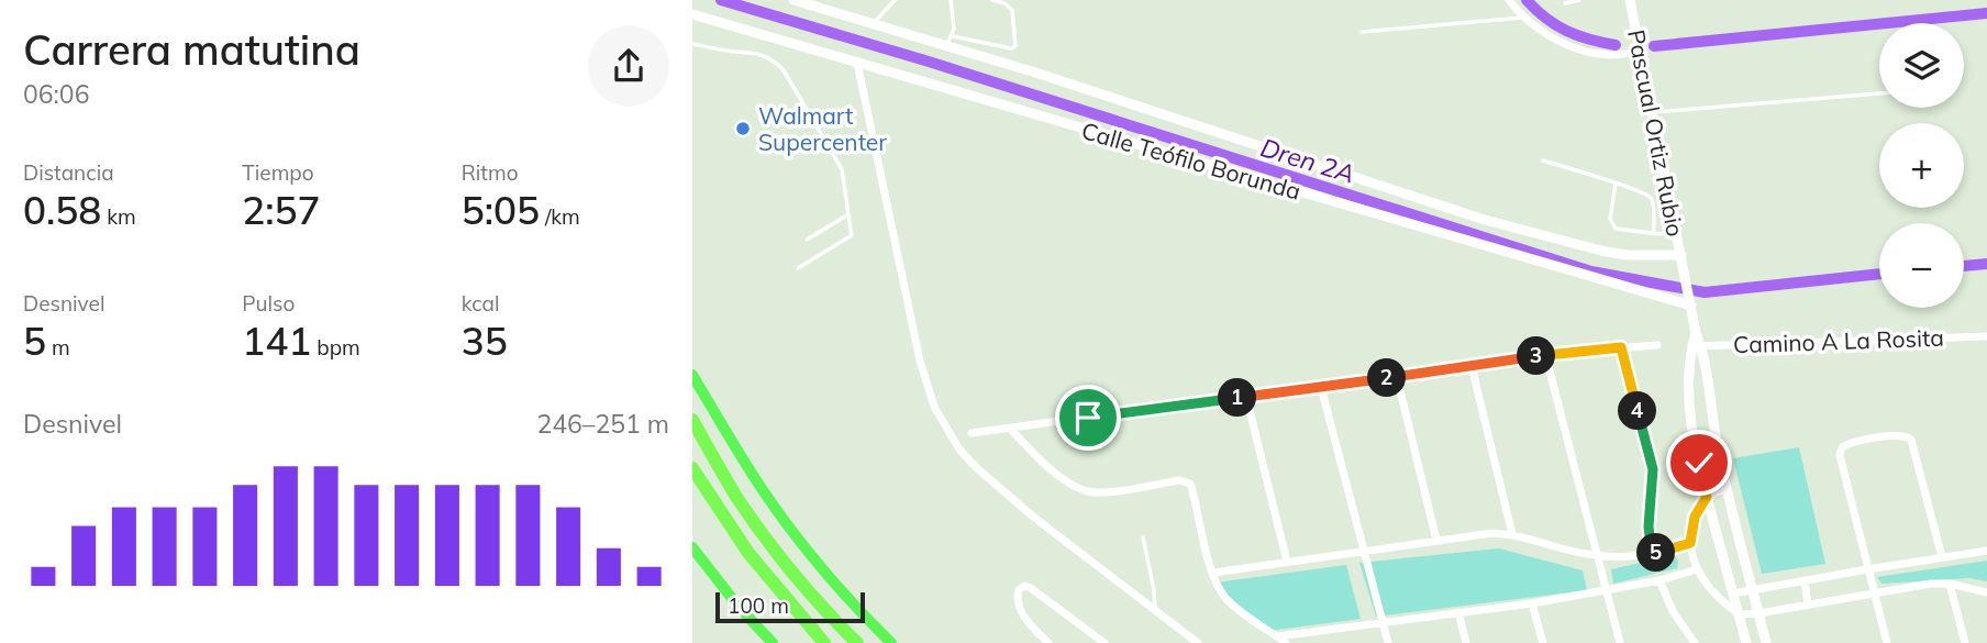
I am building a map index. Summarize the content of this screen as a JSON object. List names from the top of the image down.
{
  "streets": {
    "street": ["Pascual Ortiz Rubio", "Calle Teófilo Borunda", "Camino A La Rosita"]
  },
  "crossings": [
    ["Pascual Ortiz Rubio", "Calle Teófilo Borunda"],
    ["Pascual Ortiz Rubio", "Camino A La Rosita"]
  ],
  "water": ["Dren 2A"],
  "places": ["Walmart Supercenter"],
  "scale_bar": "100 m",
  "page": {
    "heading": ["Carrera matutina", "06:06"],
    "map_buttons": ["+", "−"],
    "stats": [
      ["Distancia", "0.58 km"],
      ["Tiempo", "2:57"],
      ["Ritmo", "5:05 /km"],
      ["Desnivel", "5 m"],
      ["Pulso", "141 bpm"],
      ["kcal", "35"]
    ],
    "pins": [
      "3",
      "2",
      "1",
      "4",
      "5"
    ],
    "chart": ["Desnivel", "246–251 m"],
    "scale": "100 m"
  }
}
